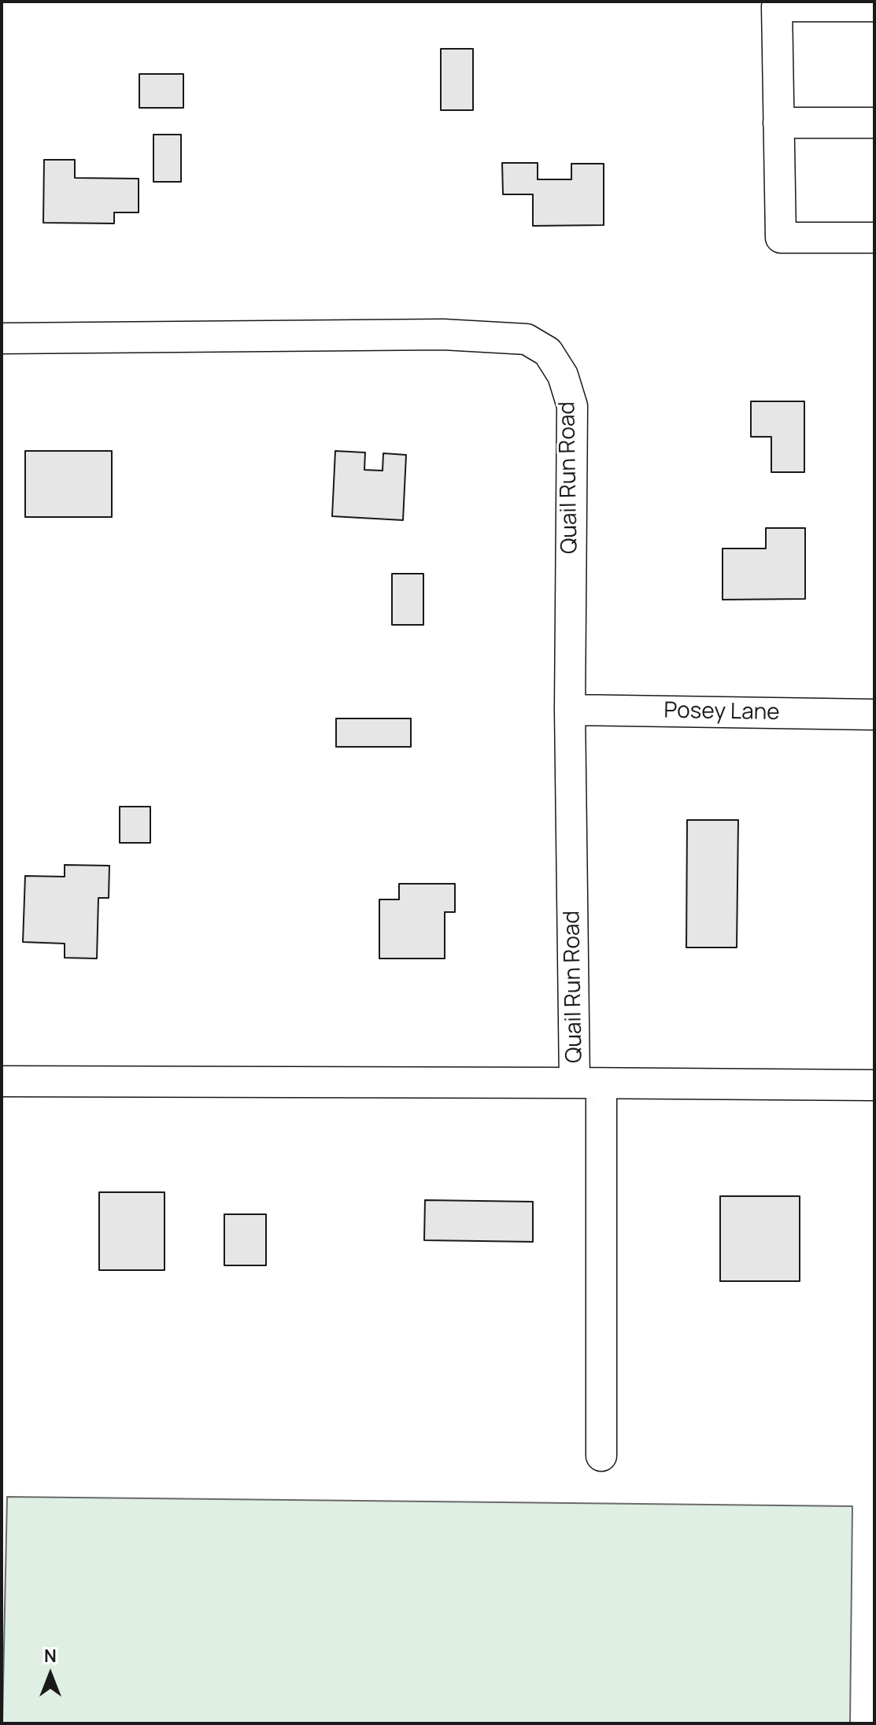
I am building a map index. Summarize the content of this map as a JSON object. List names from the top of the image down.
{
  "streets": {
    "street": ["Quail Run Road", "Posey Lane"]
  },
  "crossings": [
    ["Quail Run Road", "Posey Lane"]
  ],
  "north": "top"
}
